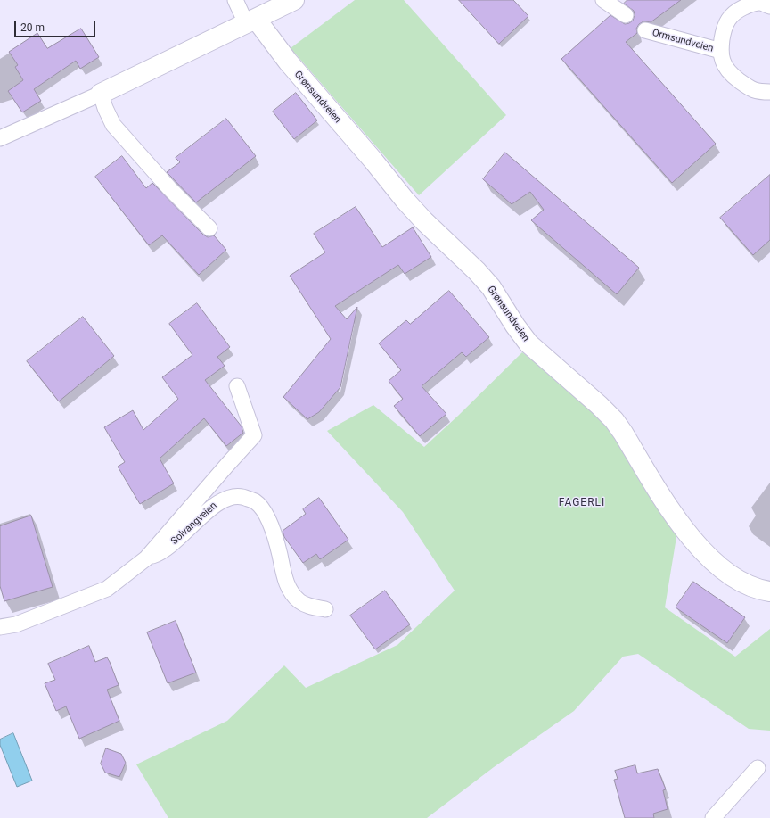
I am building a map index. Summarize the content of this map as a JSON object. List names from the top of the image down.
{
  "streets": {
    "street": ["Grønsundveien"],
    "lane": ["Ormsundveien", "Solvangveien"]
  },
  "districts": ["FAGERLI"],
  "scale_bar": "20 m"
}
